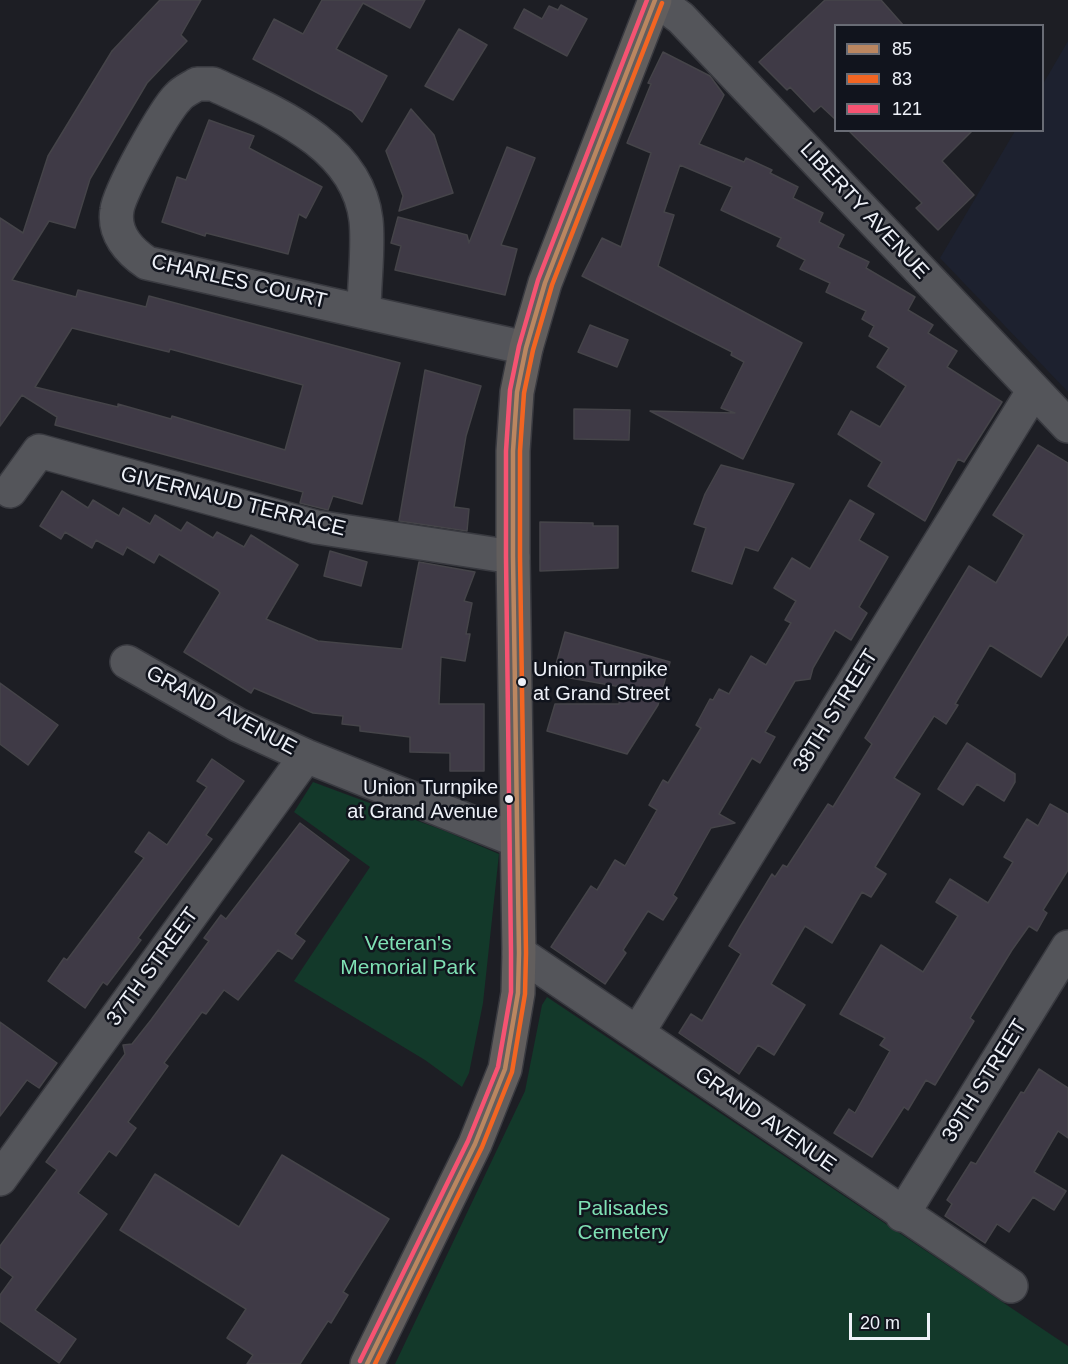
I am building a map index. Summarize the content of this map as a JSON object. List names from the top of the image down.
{
  "streets": {
    "street": [
      "LIBERTY AVENUE",
      "CHARLES COURT",
      "GIVERNAUD TERRACE",
      "GRAND AVENUE",
      "38TH STREET",
      "37TH STREET",
      "39TH STREET"
    ]
  },
  "crossings": [
    ["LIBERTY AVENUE", "38TH STREET"],
    ["GRAND AVENUE", "38TH STREET"],
    ["GRAND AVENUE", "37TH STREET"],
    ["GRAND AVENUE", "39TH STREET"]
  ],
  "parks": ["Veteran's Memorial Park", "Palisades Cemetery"],
  "places": ["Union Turnpike at Grand Street", "Union Turnpike at Grand Avenue"],
  "lines": ["transit line 85", "transit line 121", "transit line 83"],
  "legend": ["85", "83", "121"],
  "scale_bar": "20 m"
}
